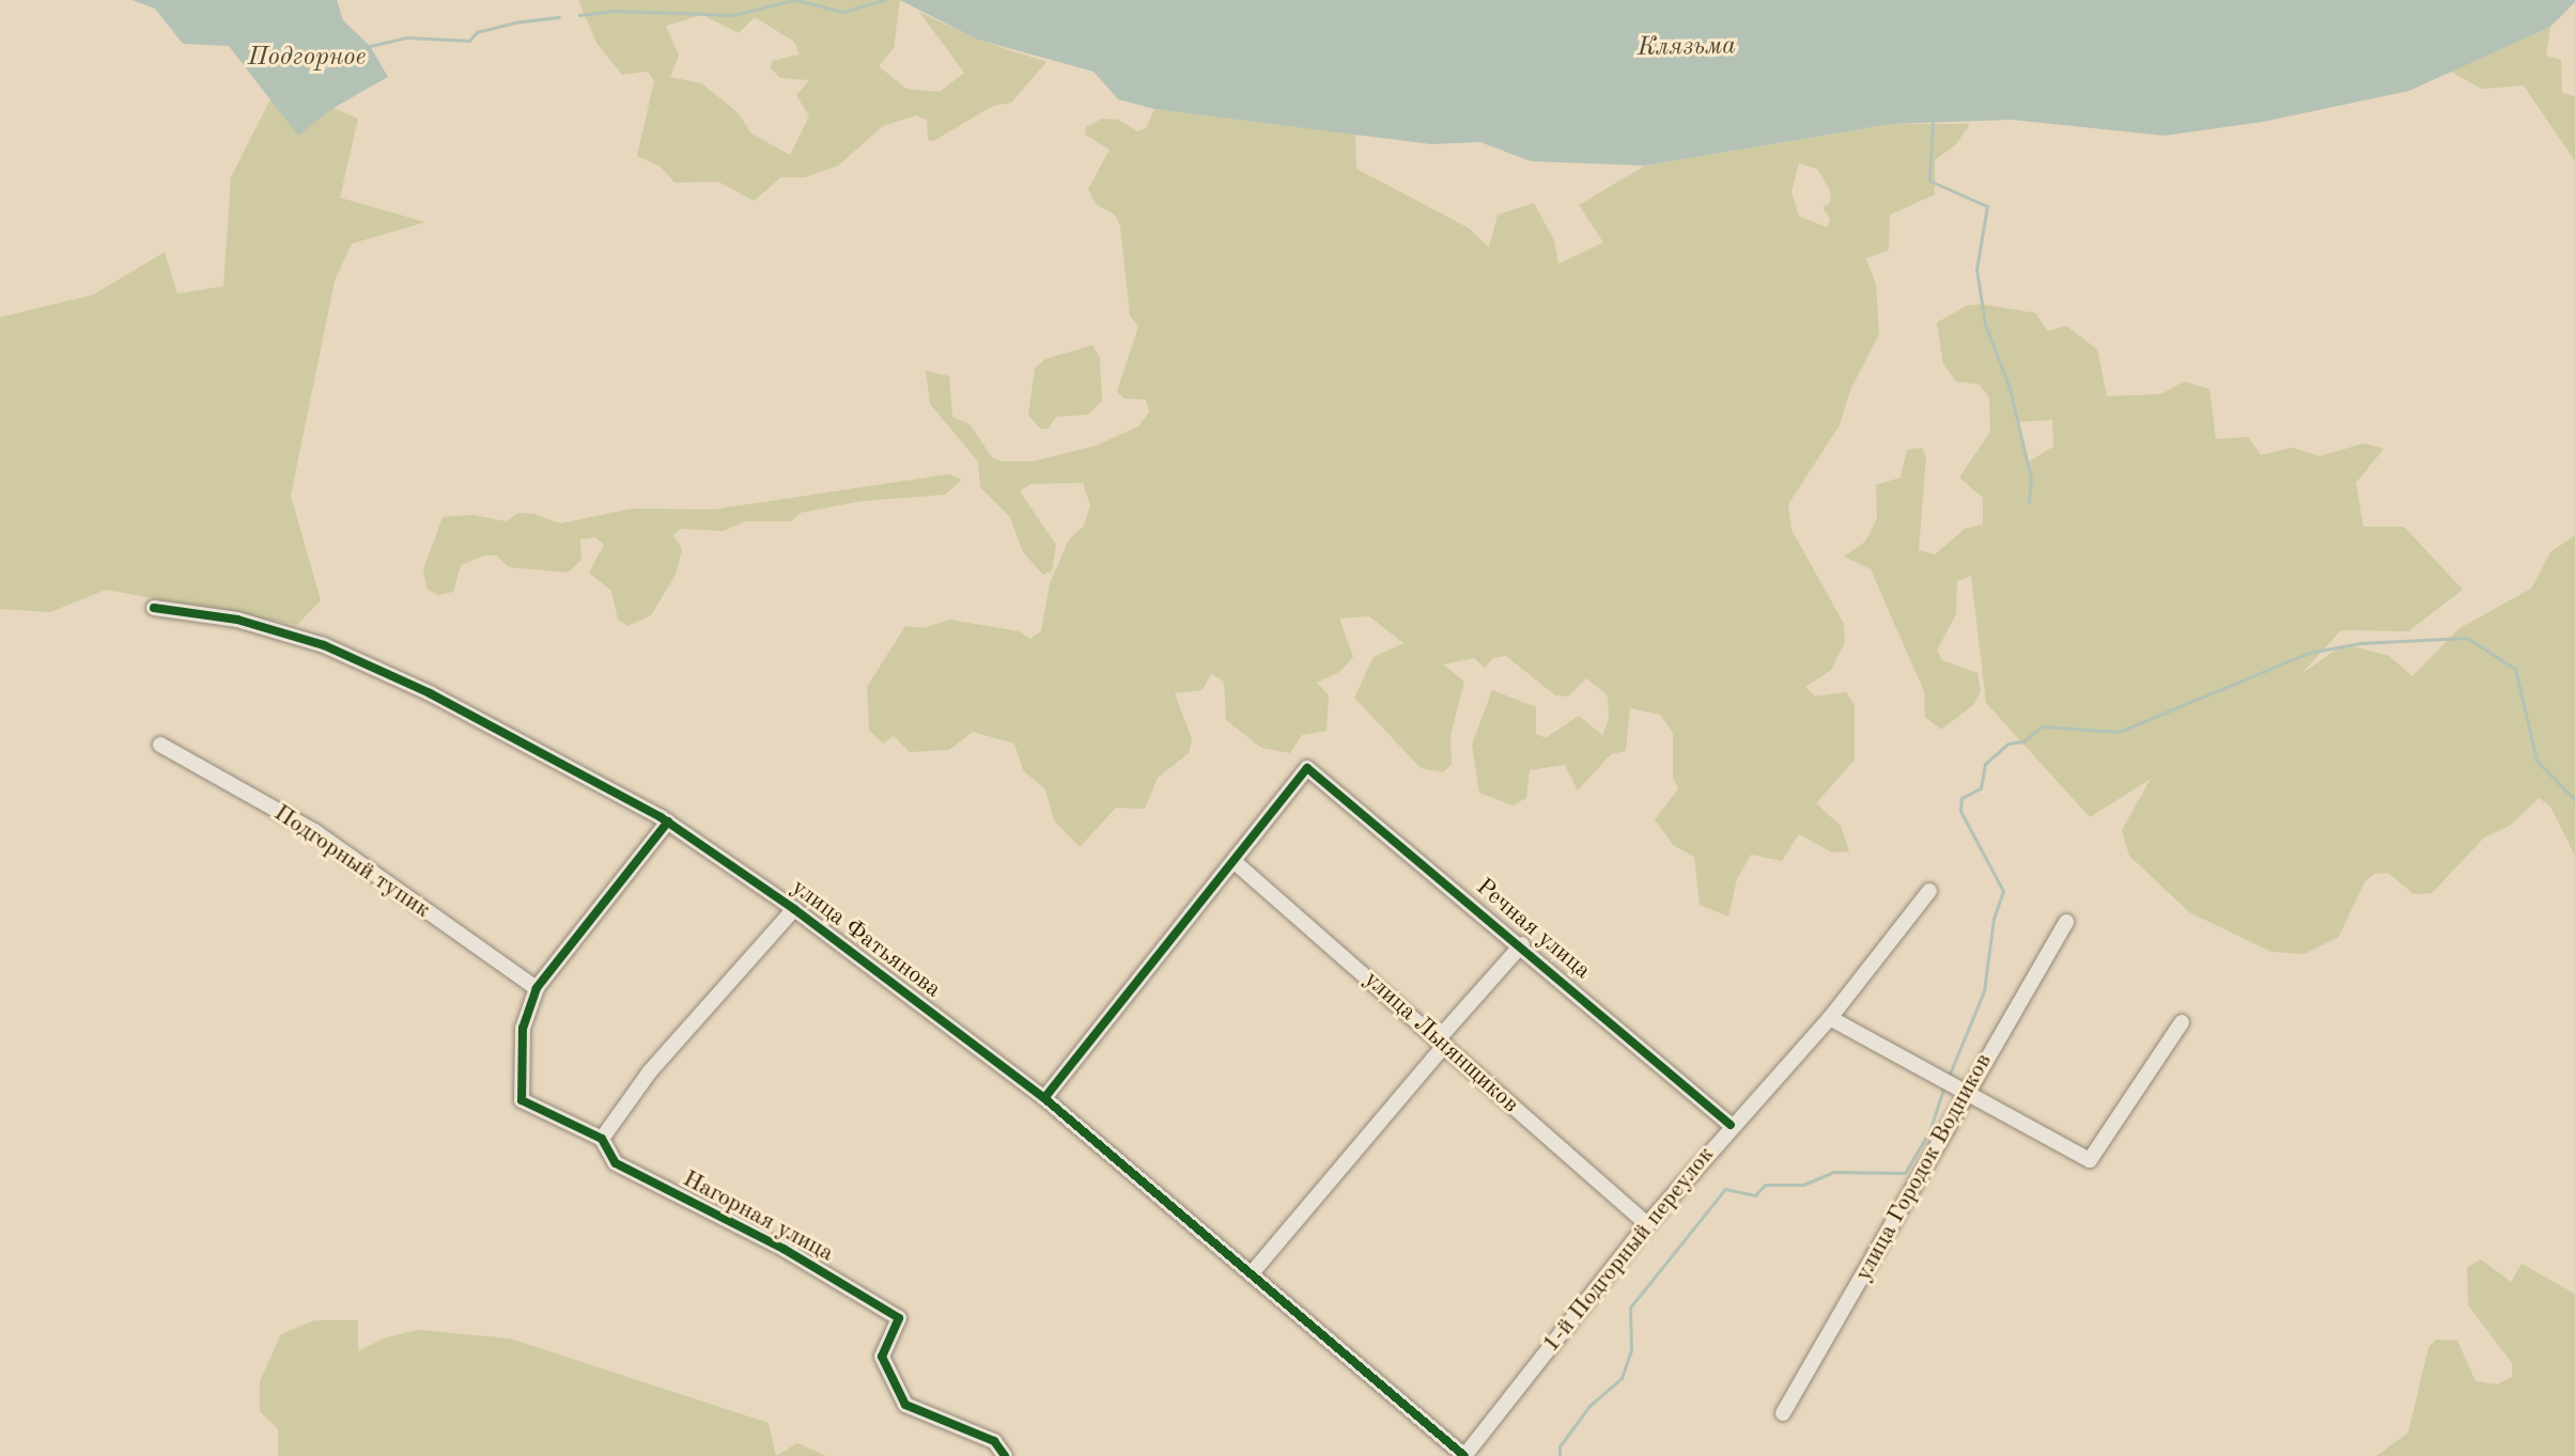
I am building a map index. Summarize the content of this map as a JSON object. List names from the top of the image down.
{
  "streets": {
    "street": [
      "Подгорный тупик",
      "Речная улица",
      "улица Фатьянова",
      "улица Льнянщиков",
      "улица Городок Водников",
      "Нагорная улица",
      "1-й Подгорный переулок"
    ]
  },
  "crossings": [
    ["Подгорный тупик", "Нагорная улица"],
    ["Речная улица", "улица Льнянщиков"],
    ["Речная улица", "1-й Подгорный переулок"],
    ["улица Фатьянова", "1-й Подгорный переулок"],
    ["улица Льнянщиков", "1-й Подгорный переулок"]
  ],
  "water": ["Клязьма", "Подгорное"]
}
